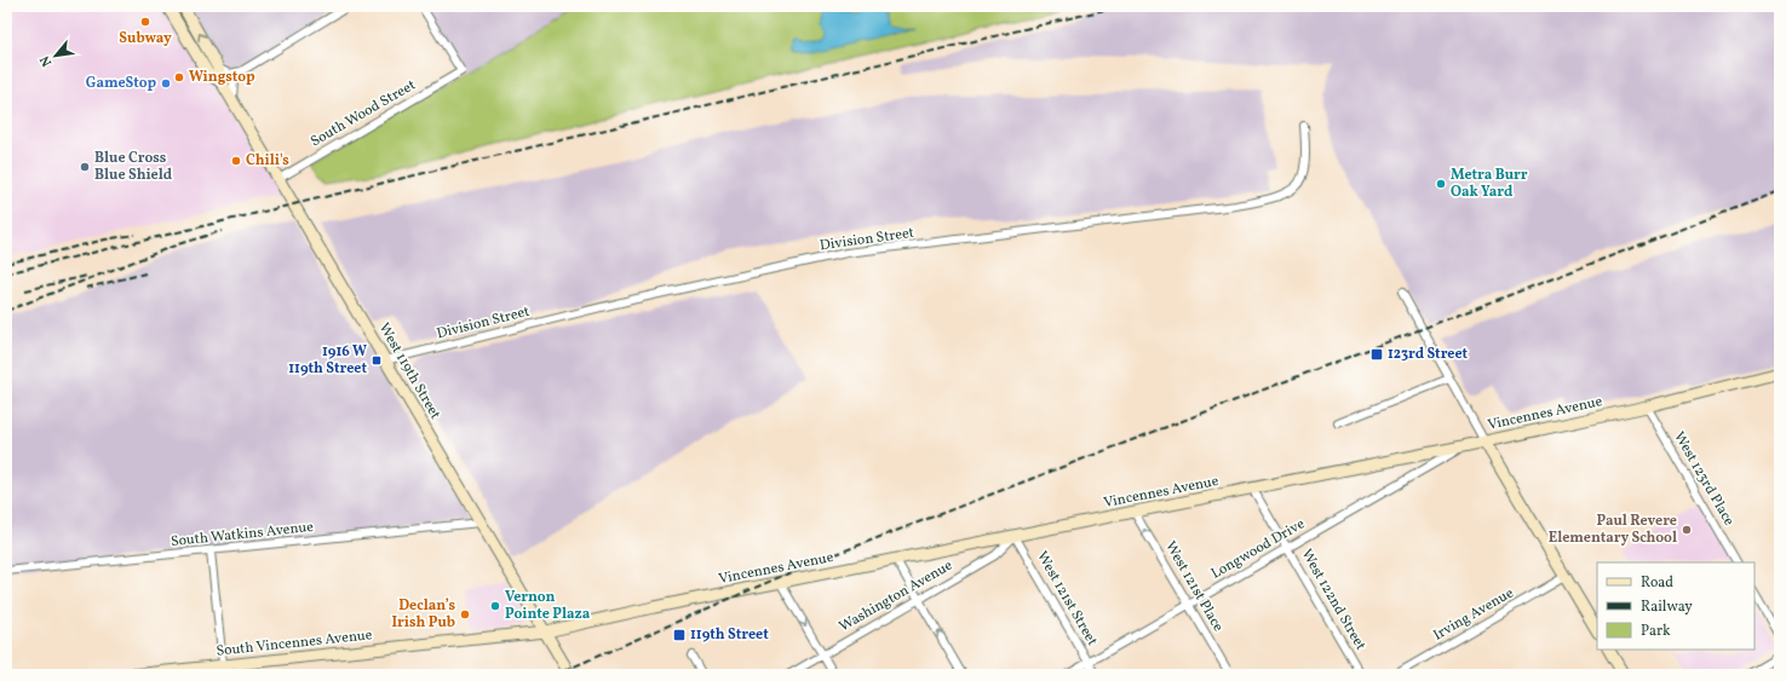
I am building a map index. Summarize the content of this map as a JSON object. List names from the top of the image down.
{
  "streets": {
    "main road": ["West 119th Street", "Vincennes Avenue", "South Vincennes Avenue"],
    "street": [
      "South Wood Street",
      "Division Street",
      "West 123rd Place",
      "South Watkins Avenue",
      "Longwood Drive",
      "West 121st Place",
      "Washington Avenue",
      "West 121st Street",
      "West 122nd Street",
      "Irving Avenue"
    ]
  },
  "crossings": [
    ["South Wood Street", "West 119th Street"],
    ["Division Street", "West 119th Street"],
    ["West 119th Street", "Vincennes Avenue"],
    ["West 119th Street", "South Watkins Avenue"],
    ["West 119th Street", "South Vincennes Avenue"],
    ["Vincennes Avenue", "West 123rd Place"],
    ["Vincennes Avenue", "Longwood Drive"],
    ["Vincennes Avenue", "West 121st Place"],
    ["Vincennes Avenue", "Washington Avenue"],
    ["Vincennes Avenue", "West 121st Street"],
    ["Vincennes Avenue", "West 122nd Street"],
    ["Vincennes Avenue", "South Vincennes Avenue"],
    ["Longwood Drive", "West 121st Place"],
    ["Longwood Drive", "West 121st Street"],
    ["Longwood Drive", "West 122nd Street"],
    ["Washington Avenue", "West 121st Street"]
  ],
  "one_way": ["West 121st Place"],
  "places": {
    "other": [
      "Subway",
      "Wingstop",
      "GameStop",
      "Chili's",
      "Blue Cross Blue Shield",
      "Metra Burr Oak Yard",
      "Paul Revere Elementary School",
      "Vernon Pointe Plaza",
      "Declan’s Irish Pub"
    ],
    "transit": ["123rd Street", "1916 W 119th Street", "119th Street"]
  },
  "legend": ["Road", "Railway", "Park"],
  "north": "bottom left"
}
